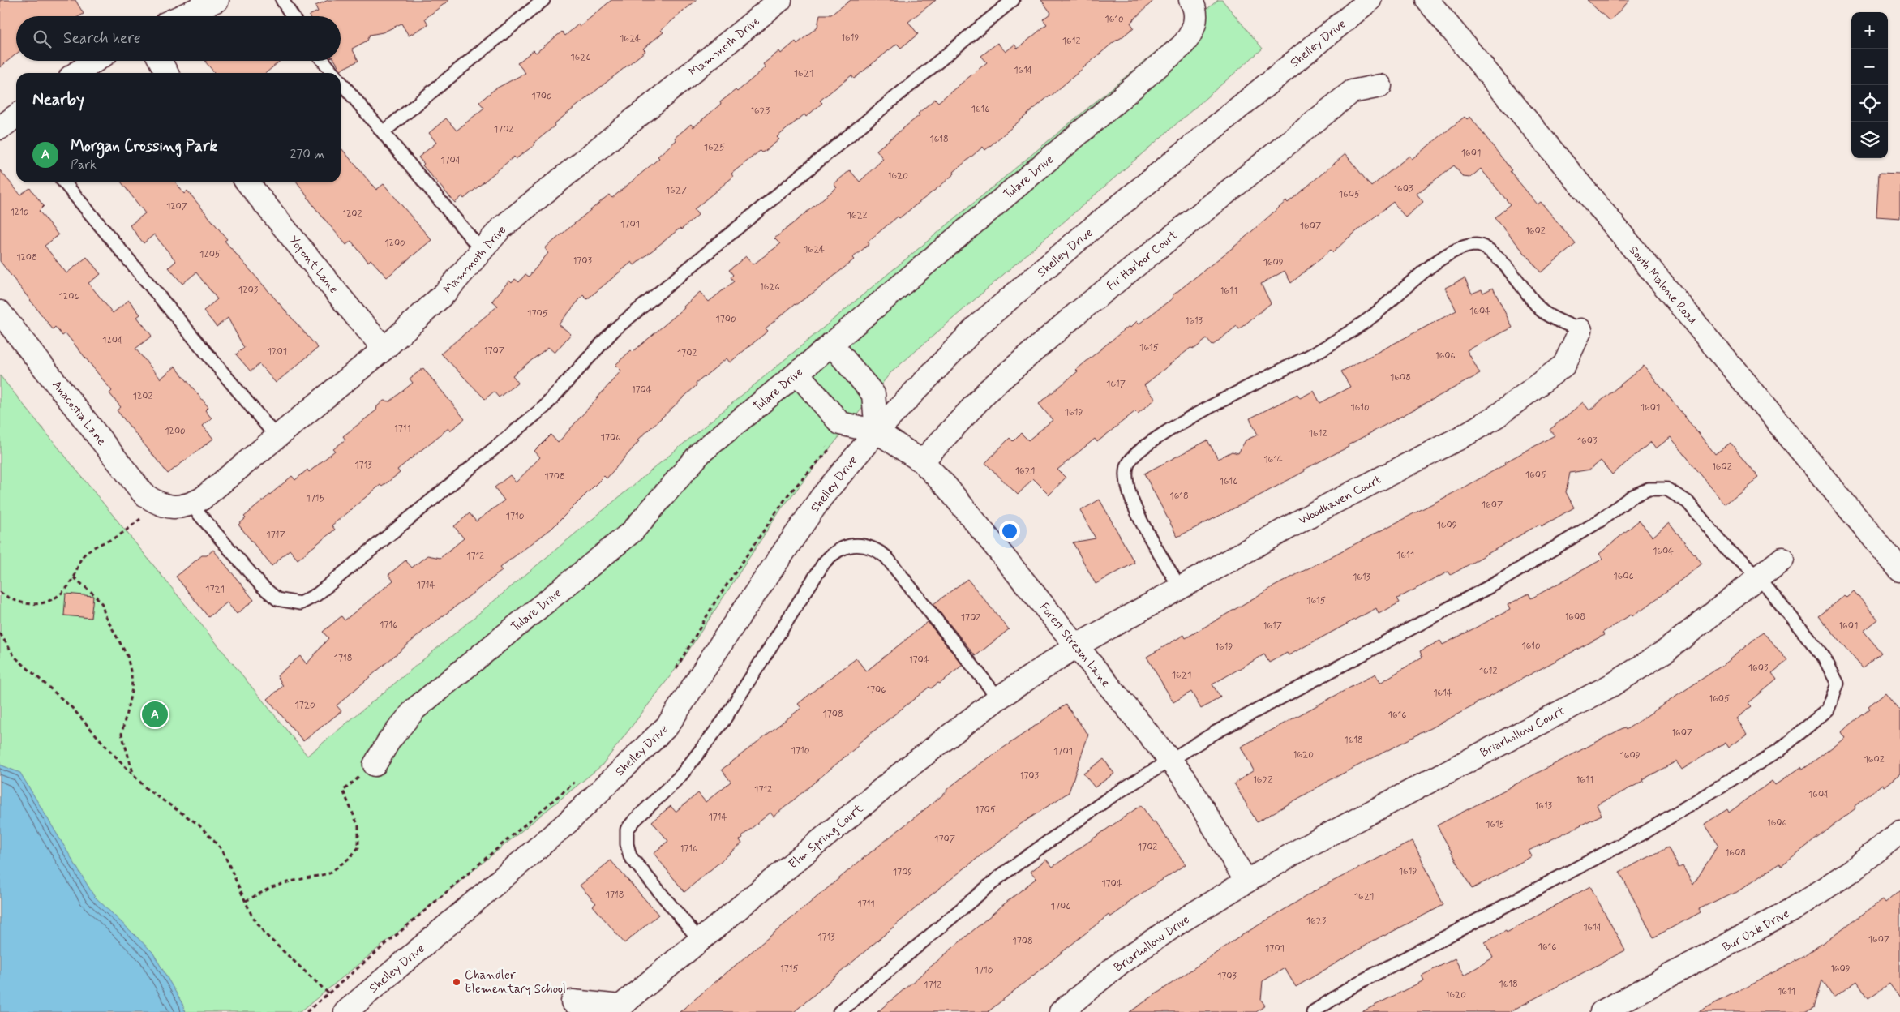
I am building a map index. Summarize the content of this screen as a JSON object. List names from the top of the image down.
{
  "streets": {
    "street": [
      "Shelley Drive",
      "Mammoth Drive",
      "Tulare Drive",
      "Fir Harbor Court",
      "Yopont Lane",
      "South Malone Road",
      "Anacostia Lane",
      "Woodhaven Court",
      "Forest Stream Lane",
      "Briarhollow Court",
      "Elm Spring Court",
      "Bur Oak Drive",
      "Briarhollow Drive"
    ]
  },
  "crossings": [
    ["Shelley Drive", "Forest Stream Lane"],
    ["Mammoth Drive", "Yopont Lane"],
    ["Mammoth Drive", "Anacostia Lane"],
    ["Tulare Drive", "Forest Stream Lane"],
    ["Fir Harbor Court", "Forest Stream Lane"],
    ["Woodhaven Court", "Forest Stream Lane"],
    ["Woodhaven Court", "Elm Spring Court"],
    ["Forest Stream Lane", "Briarhollow Court"],
    ["Forest Stream Lane", "Elm Spring Court"],
    ["Forest Stream Lane", "Briarhollow Drive"],
    ["Briarhollow Court", "Briarhollow Drive"]
  ],
  "places": ["Chandler Elementary School"],
  "house_numbers": [
    "1610",
    "1619",
    "1624",
    "1612",
    "1626",
    "1614",
    "1621",
    "1700",
    "1616",
    "1623",
    "1702",
    "1618",
    "1625",
    "1601",
    "1704",
    "1620",
    "1603",
    "1627",
    "1605",
    "1207",
    "1210",
    "1202",
    "1622",
    "1701",
    "1607",
    "1602",
    "1200",
    "1624",
    "1205",
    "1208",
    "1703",
    "1609",
    "1626",
    "1203",
    "1611",
    "1206",
    "1604",
    "1705",
    "1700",
    "1613",
    "1204",
    "1615",
    "1707",
    "1201",
    "1702",
    "1606",
    "1608",
    "1617",
    "1704",
    "1202",
    "1610",
    "1601",
    "1619",
    "1711",
    "1200",
    "1612",
    "1706",
    "1603",
    "1614",
    "1713",
    "1602",
    "1621",
    "1605",
    "1708",
    "1616",
    "1618",
    "1715",
    "1607",
    "1710",
    "1609",
    "1717",
    "1604",
    "1611",
    "1712",
    "1606",
    "1613",
    "1714",
    "1721",
    "1615",
    "1608",
    "1702",
    "1716",
    "1617",
    "1601",
    "1610",
    "1619",
    "1718",
    "1704",
    "1603",
    "1612",
    "1621",
    "1706",
    "1614",
    "1605",
    "1720",
    "1708",
    "1616",
    "1607",
    "1618",
    "1710",
    "1701",
    "1620",
    "1609",
    "1602",
    "1703",
    "1622",
    "1611",
    "1712",
    "1604",
    "1613",
    "1705",
    "1714",
    "1606",
    "1615",
    "1707",
    "1702",
    "1716",
    "1608",
    "1619",
    "1709",
    "1704",
    "1718",
    "1621",
    "1711",
    "1706",
    "1623",
    "1614",
    "1713",
    "1607",
    "1708",
    "1616",
    "1701",
    "1715",
    "1609",
    "1710",
    "1703",
    "1618",
    "1712",
    "1611",
    "1620"
  ],
  "page": {
    "map_buttons": ["+", "−"],
    "search": "Search here",
    "heading": "Nearby",
    "list": [
      {
        "mark": "A",
        "name": "Morgan Crossing Park",
        "note": "Park",
        "value": "270 m"
      }
    ],
    "pins": "A"
  }
}
